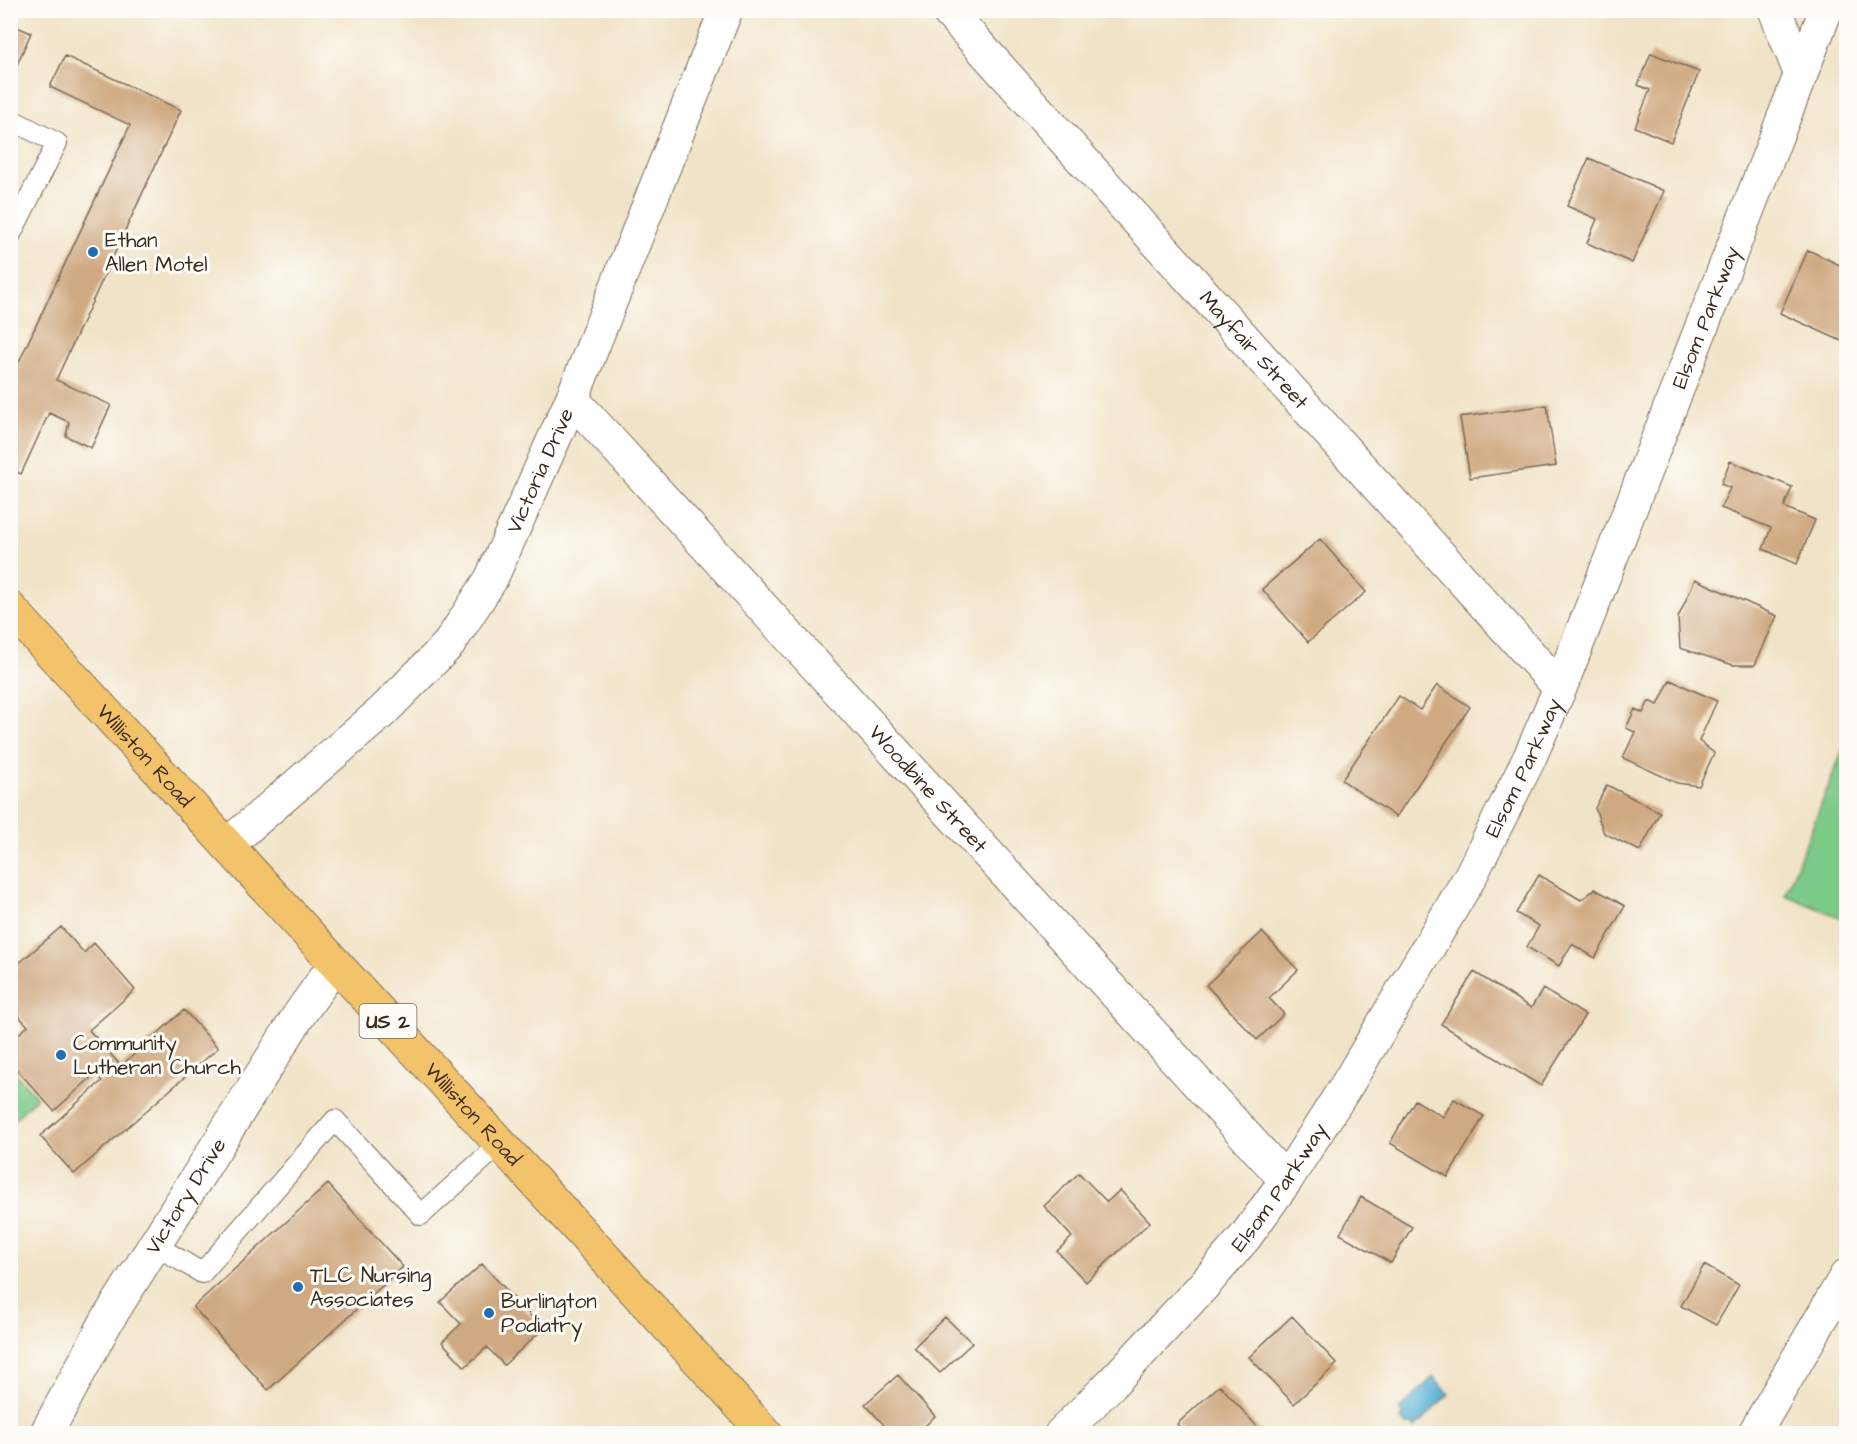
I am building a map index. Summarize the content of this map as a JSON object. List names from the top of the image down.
{
  "streets": {
    "main road": ["Williston Road", "US 2"],
    "street": [
      "Elsom Parkway",
      "Mayfair Street",
      "Victoria Drive",
      "Woodbine Street",
      "Victory Drive"
    ]
  },
  "crossings": [
    ["Elsom Parkway", "Mayfair Street"],
    ["Elsom Parkway", "Woodbine Street"],
    ["Victoria Drive", "Williston Road"],
    ["Victoria Drive", "Woodbine Street"],
    ["Williston Road", "Victory Drive"]
  ],
  "places": [
    "Ethan Allen Motel",
    "Community Lutheran Church",
    "TLC Nursing Associates",
    "Burlington Podiatry"
  ]
}
